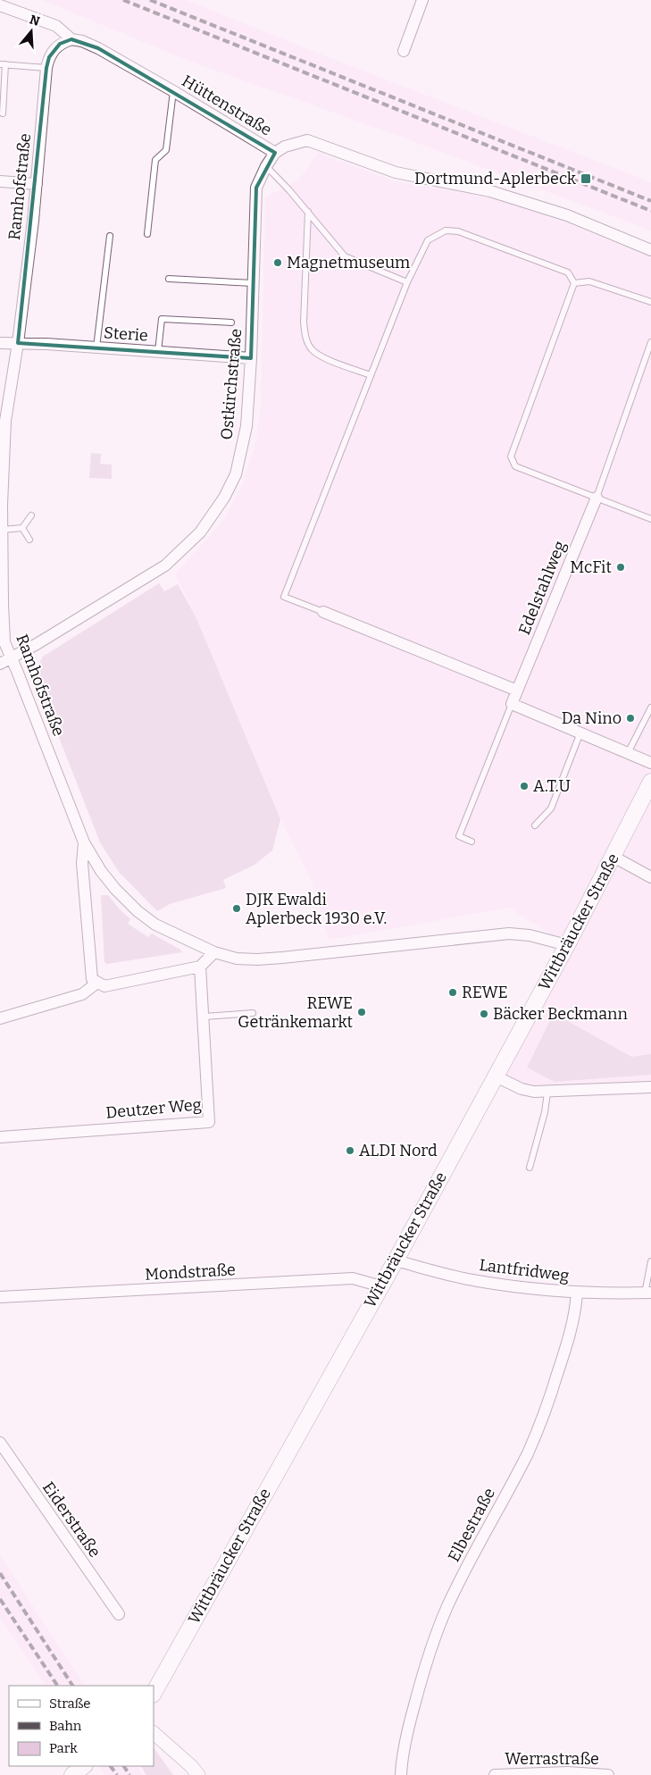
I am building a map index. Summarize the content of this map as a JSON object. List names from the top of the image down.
{
  "streets": {
    "main road": ["Wittbräucker Straße"],
    "street": [
      "Hüttenstraße",
      "Ramhofstraße",
      "Sterie",
      "Ostkirchstraße",
      "Edelstahlweg",
      "Deutzer Weg",
      "Lantfridweg",
      "Mondstraße",
      "Eiderstraße",
      "Elbestraße",
      "Werrastraße"
    ]
  },
  "crossings": [
    ["Hüttenstraße", "Ramhofstraße"],
    ["Hüttenstraße", "Ostkirchstraße"],
    ["Ramhofstraße", "Sterie"],
    ["Ramhofstraße", "Ostkirchstraße"],
    ["Ramhofstraße", "Wittbräucker Straße"],
    ["Sterie", "Ostkirchstraße"],
    ["Wittbräucker Straße", "Lantfridweg"],
    ["Wittbräucker Straße", "Mondstraße"],
    ["Lantfridweg", "Elbestraße"]
  ],
  "places": {
    "transit": ["Dortmund-Aplerbeck"],
    "other": [
      "Magnetmuseum",
      "McFit",
      "Da Nino",
      "A.T.U",
      "DJK Ewaldi Aplerbeck 1930 e.V.",
      "REWE",
      "REWE Getränkemarkt",
      "Bäcker Beckmann",
      "ALDI Nord"
    ]
  },
  "legend": ["Straße", "Bahn", "Park"],
  "north": "top"
}
